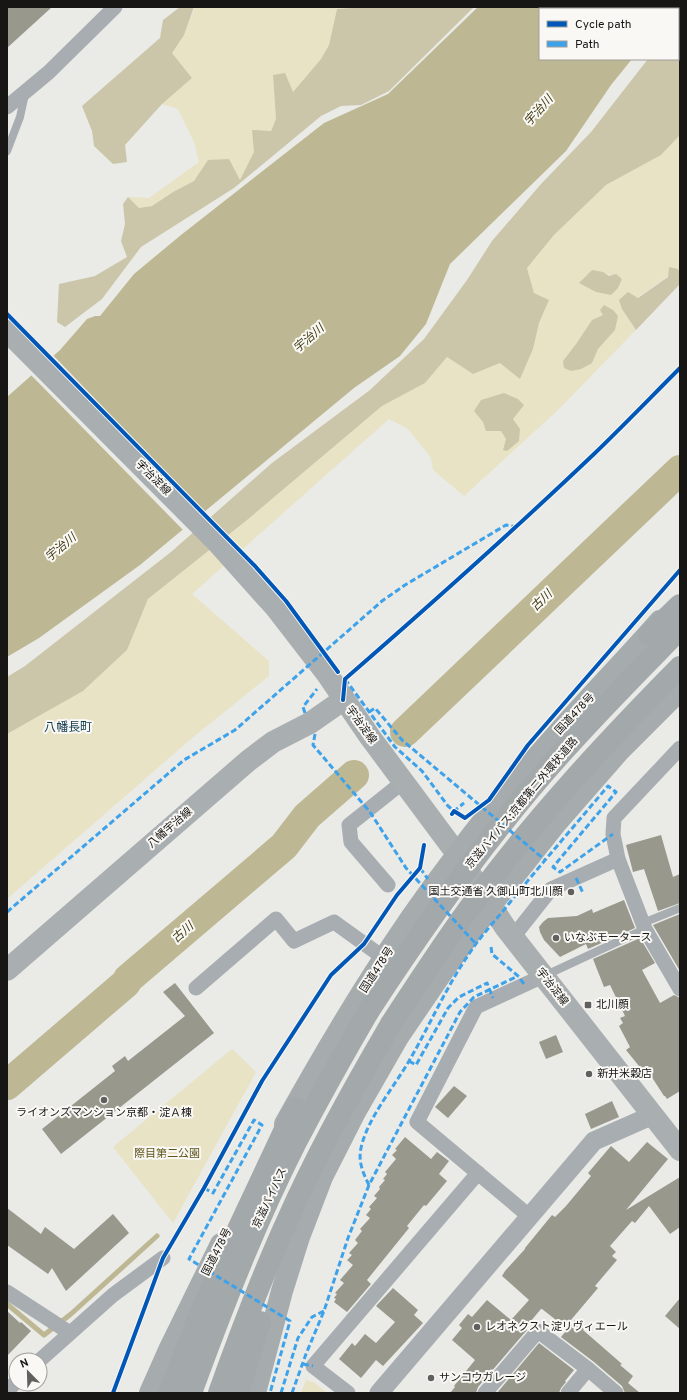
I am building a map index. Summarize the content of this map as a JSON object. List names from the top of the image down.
{
  "streets": {
    "highway": ["国道478号", "京滋バイパス;京都第二外環状道路", "京滋バイパス"],
    "main road": ["宇治淀線", "八幡宇治線"]
  },
  "crossings": [
    ["宇治淀線", "国道478号"],
    ["宇治淀線", "八幡宇治線"],
    ["京滋バイパス;京都第二外環状道路", "京滋バイパス"]
  ],
  "districts": ["八幡長町"],
  "water": ["宇治川", "古川"],
  "parks": ["際目第二公園"],
  "places": {
    "other": [
      "国土交通省 久御山町北川顔",
      "いなぶモータース",
      "新井米穀店",
      "ライオンズマンション京都・淀Ａ棟",
      "レオネクスト淀リヴィエール",
      "サンコウガレージ"
    ],
    "transit": ["北川顔"]
  },
  "legend": ["Cycle path", "Path"],
  "north": "top left"
}
